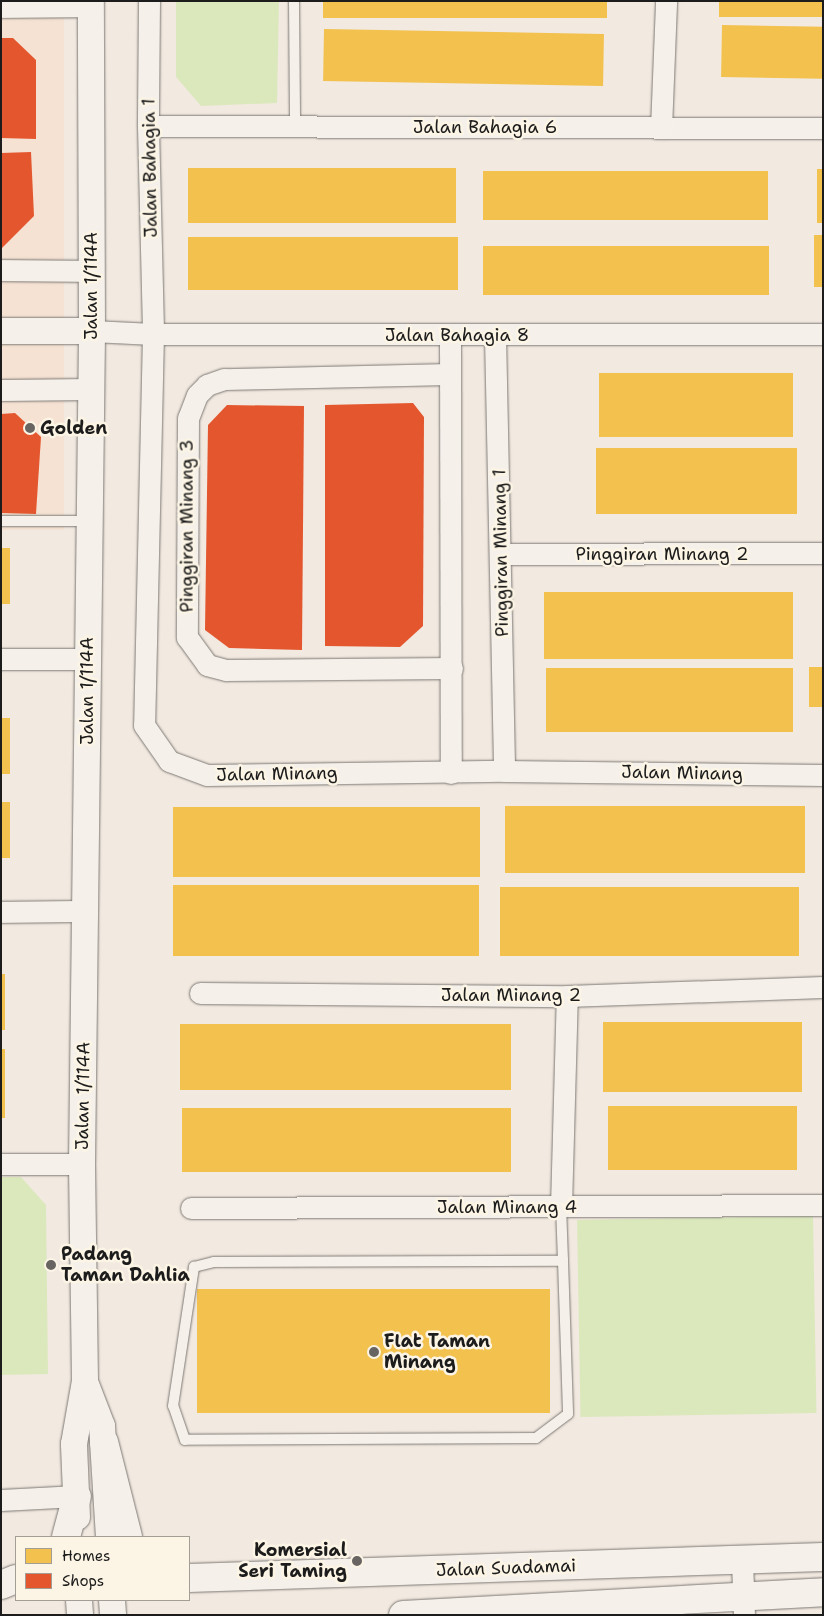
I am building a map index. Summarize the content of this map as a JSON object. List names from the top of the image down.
{
  "streets": {
    "main road": ["Jalan Suadamai"],
    "street": [
      "Jalan Bahagia 6",
      "Jalan Bahagia 1",
      "Jalan 1/114A",
      "Jalan Bahagia 8",
      "Pinggiran Minang 3",
      "Pinggiran Minang 1",
      "Pinggiran Minang 2",
      "Jalan Minang",
      "Jalan Minang 2",
      "Jalan Minang 4"
    ]
  },
  "crossings": [
    ["Jalan Bahagia 6", "Jalan Bahagia 1"],
    ["Jalan Bahagia 1", "Jalan Bahagia 8"],
    ["Jalan Bahagia 1", "Jalan Minang"],
    ["Jalan 1/114A", "Jalan Bahagia 8"],
    ["Jalan Bahagia 8", "Pinggiran Minang 1"],
    ["Jalan Bahagia 8", "Jalan Minang"],
    ["Pinggiran Minang 1", "Pinggiran Minang 2"],
    ["Pinggiran Minang 1", "Jalan Minang"]
  ],
  "places": [
    "Golden",
    "Padang Taman Dahlia",
    "Flat Taman Minang",
    "Komersial Seri Taming"
  ],
  "legend": ["Homes", "Shops"]
}
